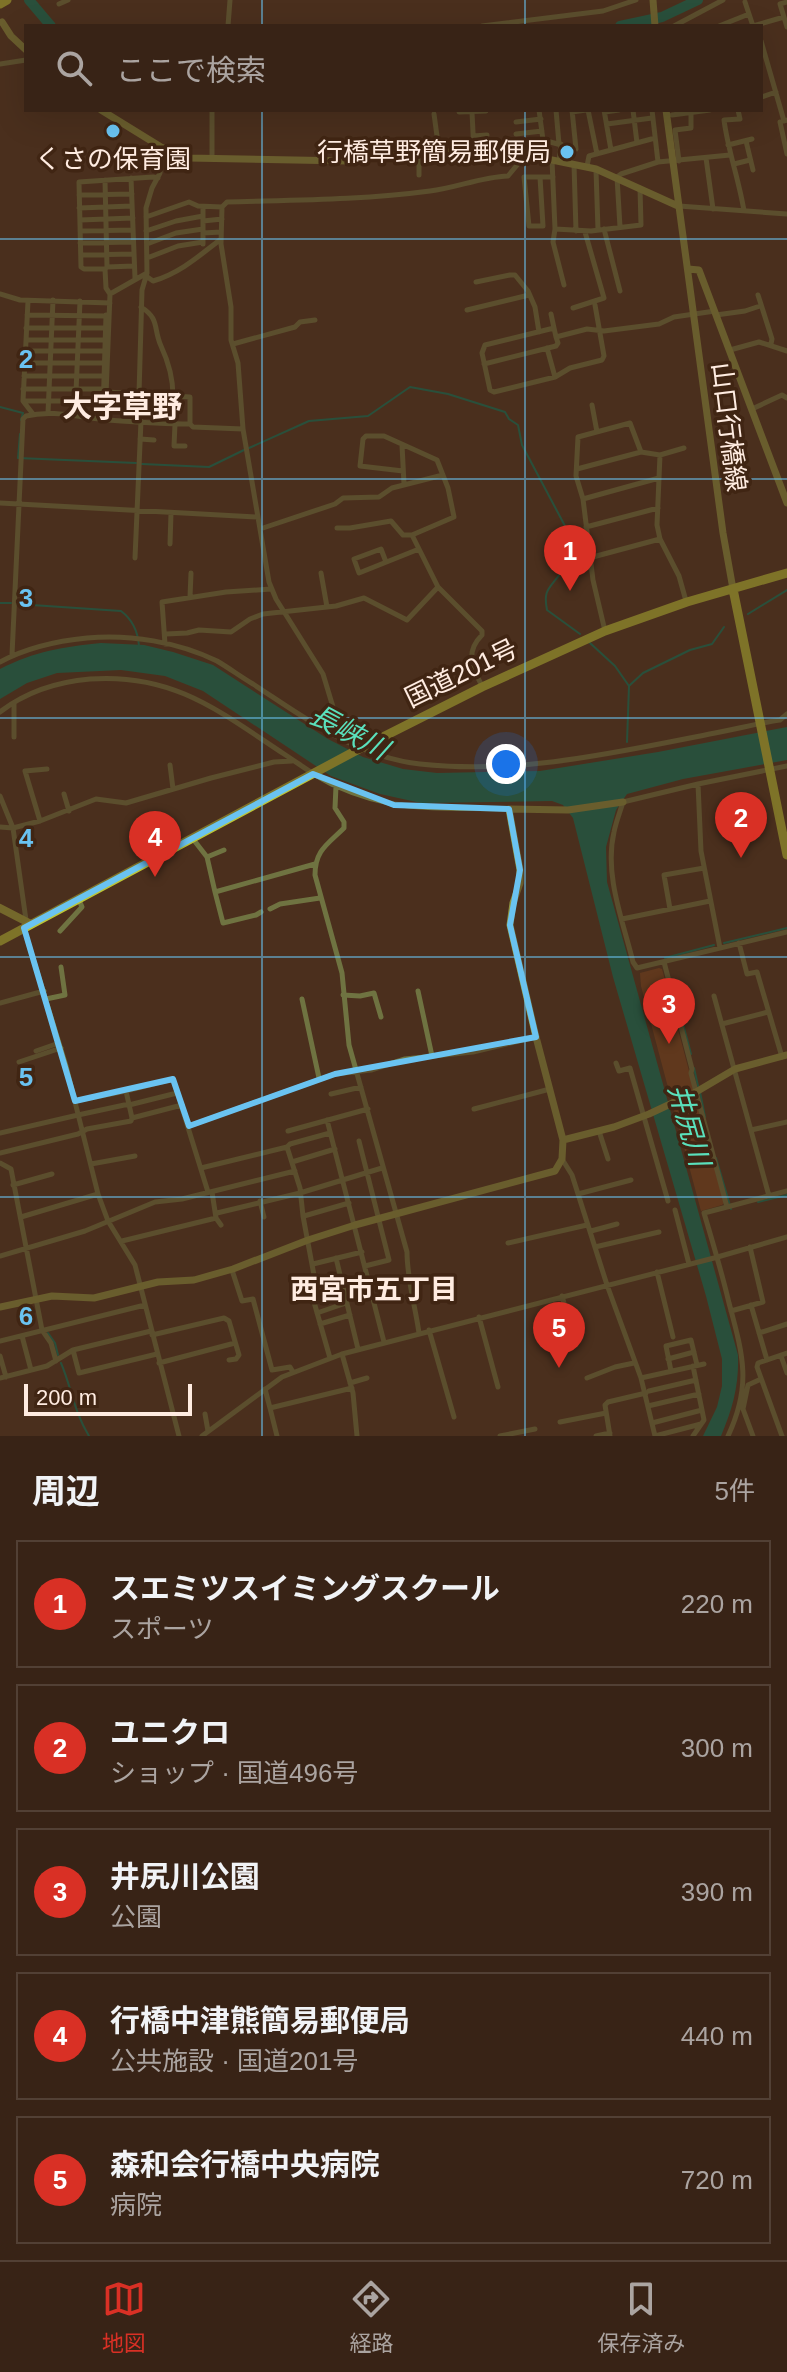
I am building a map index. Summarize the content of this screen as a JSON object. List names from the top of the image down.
{
  "streets": {
    "highway": ["国道201号"],
    "main road": ["山口行橋線"]
  },
  "crossings": [
    ["山口行橋線", "国道201号"]
  ],
  "districts": ["大字草野", "西宮市五丁目"],
  "water": ["長峡川", "井尻川"],
  "places": ["くさの保育園", "行橋草野簡易郵便局"],
  "scale_bar": "200 m",
  "page": {
    "search": "ここで検索",
    "pins": [
      "1",
      "2",
      "4",
      "3",
      "5"
    ],
    "scale": "200 m",
    "heading": ["周辺", "5件"],
    "list": [
      {
        "mark": "1",
        "name": "スエミツスイミングスクール",
        "note": "スポーツ",
        "value": "220 m"
      },
      {
        "mark": "2",
        "name": "ユニクロ",
        "note": "ショップ · 国道496号",
        "value": "300 m"
      },
      {
        "mark": "3",
        "name": "井尻川公園",
        "note": "公園",
        "value": "390 m"
      },
      {
        "mark": "4",
        "name": "行橋中津熊簡易郵便局",
        "note": "公共施設 · 国道201号",
        "value": "440 m"
      },
      {
        "mark": "5",
        "name": "森和会行橋中央病院",
        "note": "病院",
        "value": "720 m"
      }
    ],
    "nav": ["地図", "経路", "保存済み"]
  },
  "grid": {
    "rows": [
      "2",
      "3",
      "4",
      "5",
      "6"
    ]
  }
}
